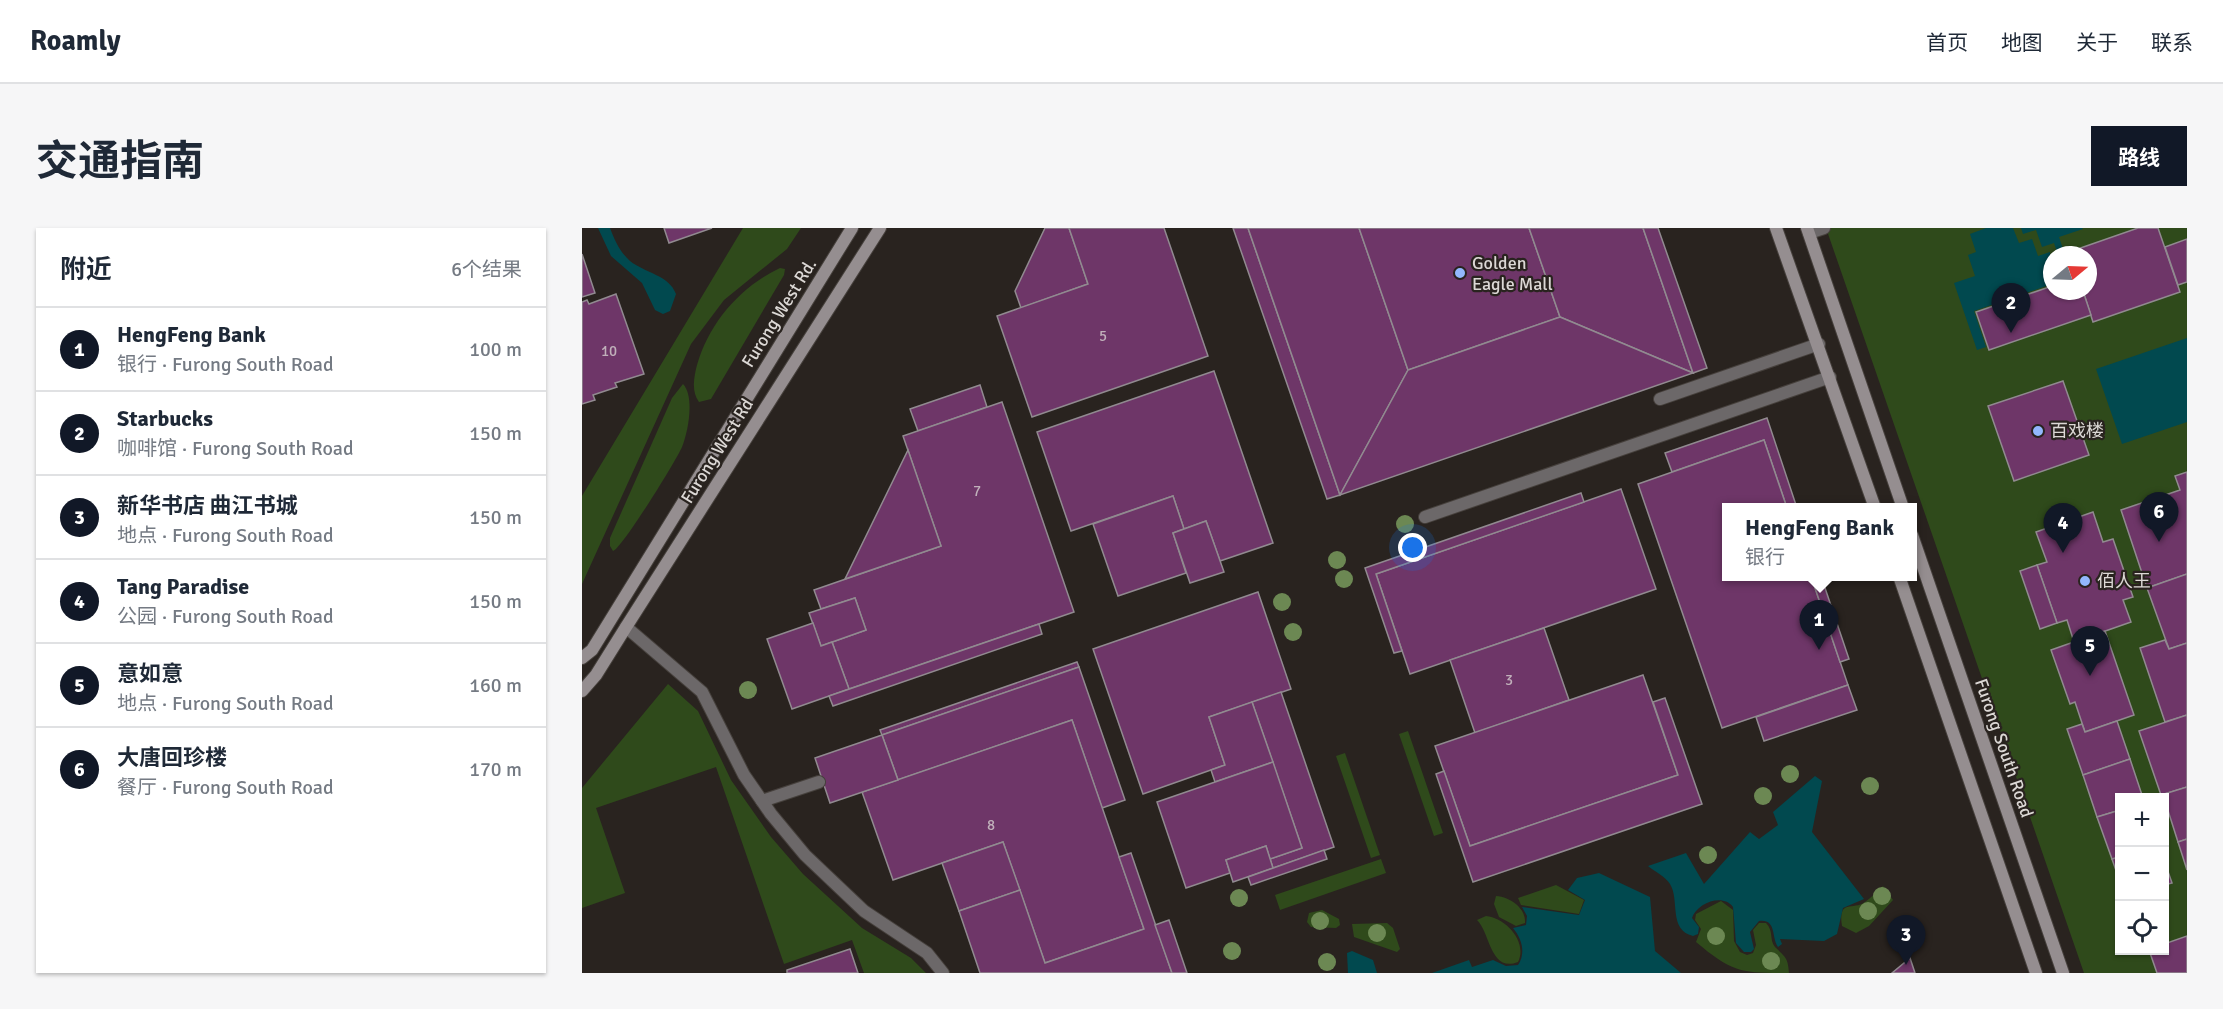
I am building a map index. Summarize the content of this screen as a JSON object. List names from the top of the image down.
{
  "streets": {
    "main road": ["Furong West Rd.", "Furong West Rd", "Furong South Road"]
  },
  "places": ["Golden Eagle Mall", "百戏楼", "佰人王"],
  "house_numbers": [
    "5",
    "10",
    "7",
    "3",
    "8"
  ],
  "north": "right",
  "page": {
    "header": "Roamly",
    "nav": [
      "首页",
      "地图",
      "关于",
      "联系"
    ],
    "title": "交通指南",
    "buttons": "路线",
    "heading": ["附近", "6个结果"],
    "pins": [
      "2",
      "6",
      "4",
      "1",
      "5",
      "3"
    ],
    "list": [
      {
        "mark": "1",
        "name": "HengFeng Bank",
        "note": "银行 · Furong South Road",
        "value": "100 m"
      },
      {
        "mark": "2",
        "name": "Starbucks",
        "note": "咖啡馆 · Furong South Road",
        "value": "150 m"
      },
      {
        "mark": "3",
        "name": "新华书店 曲江书城",
        "note": "地点 · Furong South Road",
        "value": "150 m"
      },
      {
        "mark": "4",
        "name": "Tang Paradise",
        "note": "公园 · Furong South Road",
        "value": "150 m"
      },
      {
        "mark": "5",
        "name": "意如意",
        "note": "地点 · Furong South Road",
        "value": "160 m"
      },
      {
        "mark": "6",
        "name": "大唐回珍楼",
        "note": "餐厅 · Furong South Road",
        "value": "170 m"
      }
    ],
    "popup": ["HengFeng Bank", "银行"],
    "map_buttons": ["+", "−"]
  }
}
